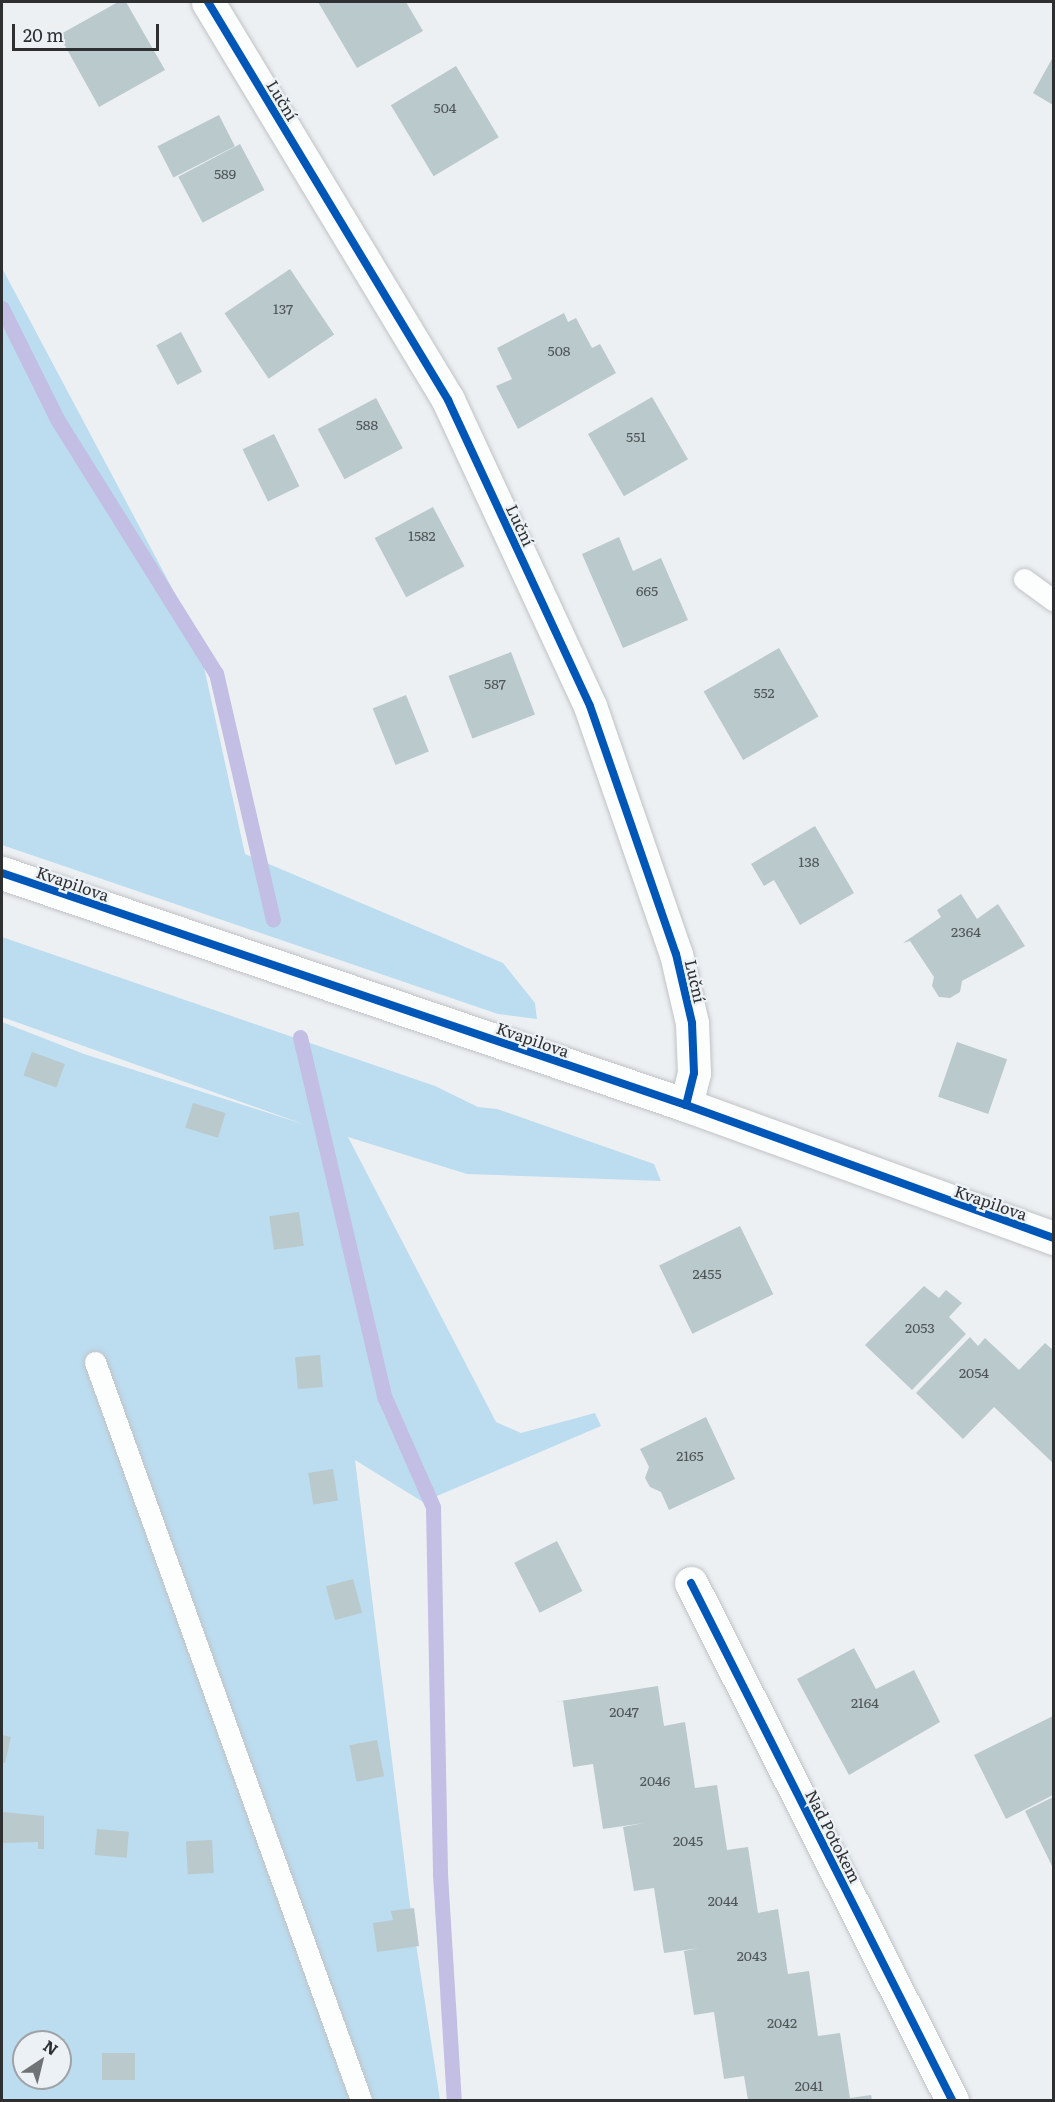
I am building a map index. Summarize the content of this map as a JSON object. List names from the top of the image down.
{
  "streets": {
    "street": ["Luční", "Kvapilova", "Nad Potokem"]
  },
  "crossings": [
    ["Luční", "Kvapilova"]
  ],
  "house_numbers": [
    "504",
    "589",
    "137",
    "508",
    "588",
    "551",
    "1582",
    "665",
    "587",
    "552",
    "138",
    "2364",
    "2455",
    "2053",
    "2054",
    "2165",
    "2164",
    "2047",
    "2046",
    "2045",
    "2044",
    "2043",
    "2042",
    "2041"
  ],
  "scale_bar": "20 m",
  "north": "top right"
}
